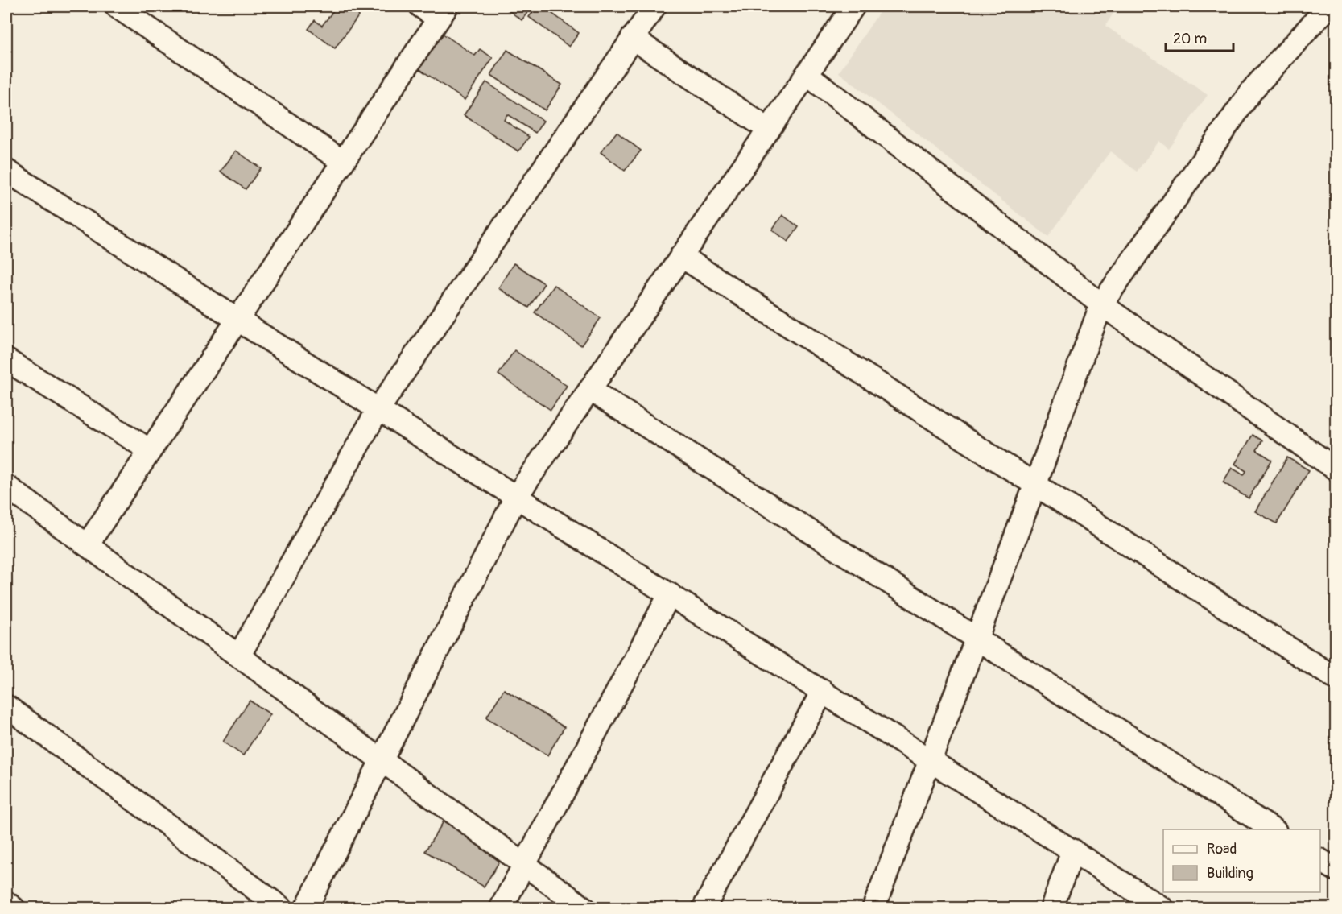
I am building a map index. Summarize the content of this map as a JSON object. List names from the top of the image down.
{
  "legend": ["Road", "Building"],
  "scale_bar": "20 m"
}
